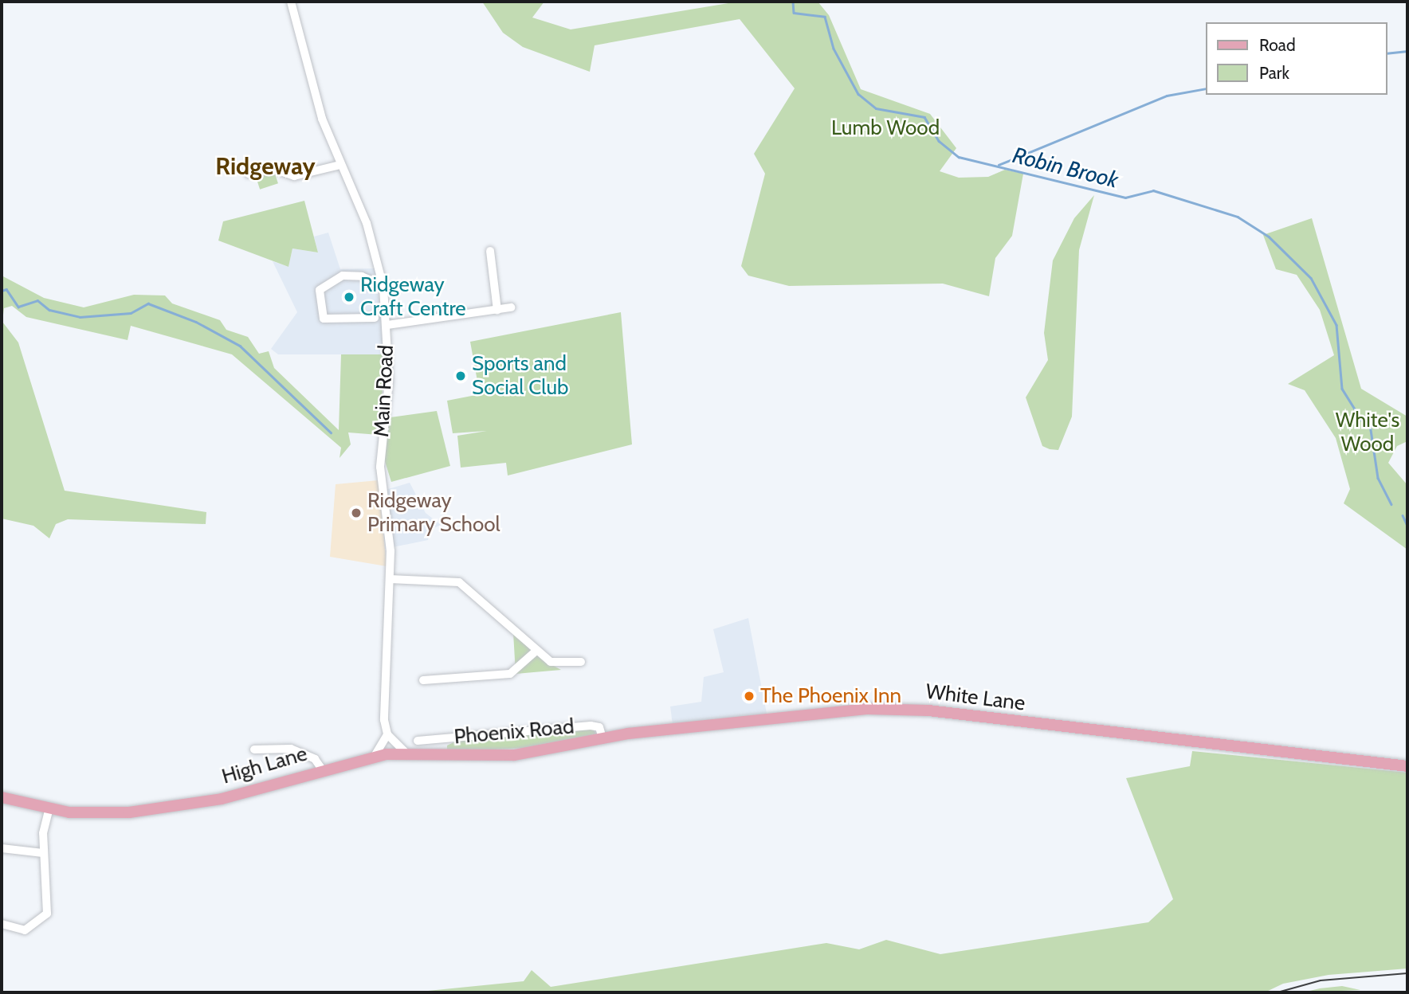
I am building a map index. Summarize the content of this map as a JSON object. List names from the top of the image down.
{
  "streets": {
    "main road": ["White Lane", "High Lane"],
    "street": ["Main Road", "Phoenix Road"]
  },
  "crossings": [
    ["White Lane", "Phoenix Road"],
    ["White Lane", "High Lane"]
  ],
  "districts": ["Ridgeway"],
  "water": ["Robin Brook"],
  "parks": ["Lumb Wood", "White's Wood"],
  "places": [
    "Ridgeway Craft Centre",
    "Sports and Social Club",
    "Ridgeway Primary School",
    "The Phoenix Inn"
  ],
  "legend": ["Road", "Park"]
}
